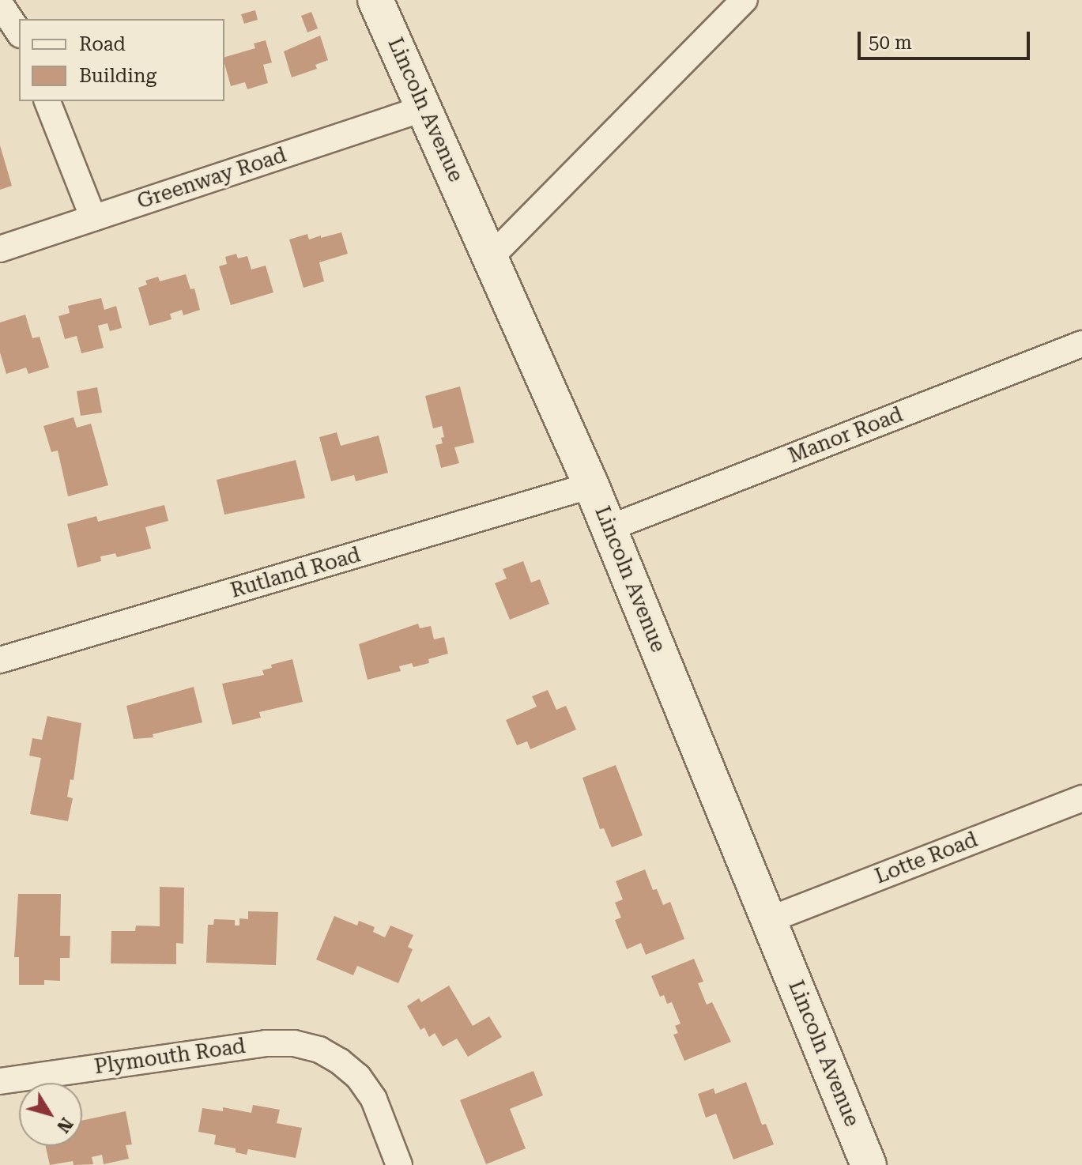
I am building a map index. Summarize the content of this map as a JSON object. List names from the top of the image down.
{
  "streets": {
    "main road": ["Lincoln Avenue"],
    "street": [
      "Greenway Road",
      "Manor Road",
      "Rutland Road",
      "Lotte Road",
      "Plymouth Road"
    ]
  },
  "crossings": [
    ["Lincoln Avenue", "Greenway Road"],
    ["Lincoln Avenue", "Manor Road"],
    ["Lincoln Avenue", "Rutland Road"],
    ["Lincoln Avenue", "Lotte Road"]
  ],
  "legend": ["Road", "Building"],
  "scale_bar": "50 m",
  "north": "bottom right"
}
